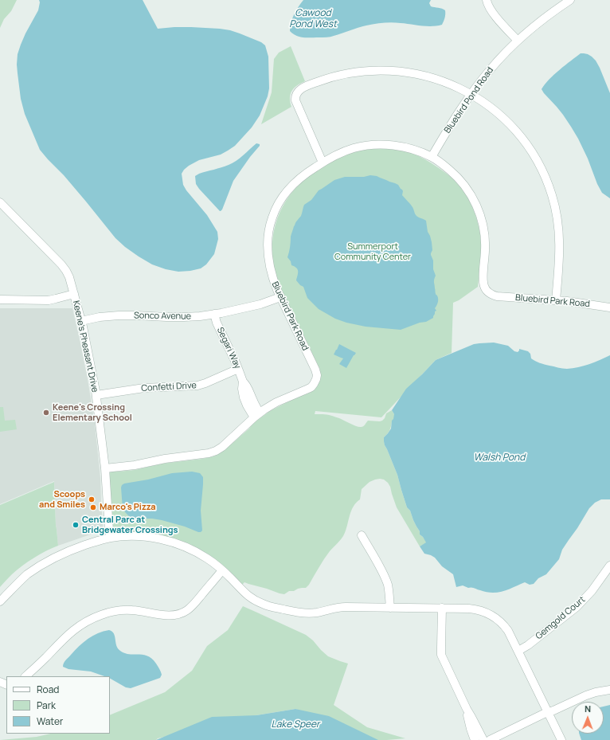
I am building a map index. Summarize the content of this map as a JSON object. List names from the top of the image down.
{
  "streets": {
    "street": [
      "Bluebird Pond Road",
      "Bluebird Park Road",
      "Sonco Avenue",
      "Keene's Pheasant Drive",
      "Segari Way",
      "Confetti Drive",
      "Gemgold Court"
    ]
  },
  "crossings": [
    ["Bluebird Pond Road", "Bluebird Park Road"],
    ["Bluebird Park Road", "Sonco Avenue"],
    ["Bluebird Park Road", "Keene's Pheasant Drive"],
    ["Bluebird Park Road", "Segari Way"],
    ["Sonco Avenue", "Keene's Pheasant Drive"],
    ["Sonco Avenue", "Segari Way"],
    ["Keene's Pheasant Drive", "Confetti Drive"],
    ["Segari Way", "Confetti Drive"]
  ],
  "water": ["Cawood Pond West", "Walsh Pond", "Lake Speer"],
  "parks": ["Summerport Community Center"],
  "places": [
    "Keene's Crossing Elementary School",
    "Scoops and Smiles",
    "Marco's Pizza",
    "Central Parc at Bridgewater Crossings"
  ],
  "legend": ["Road", "Park", "Water"],
  "north": "top"
}
